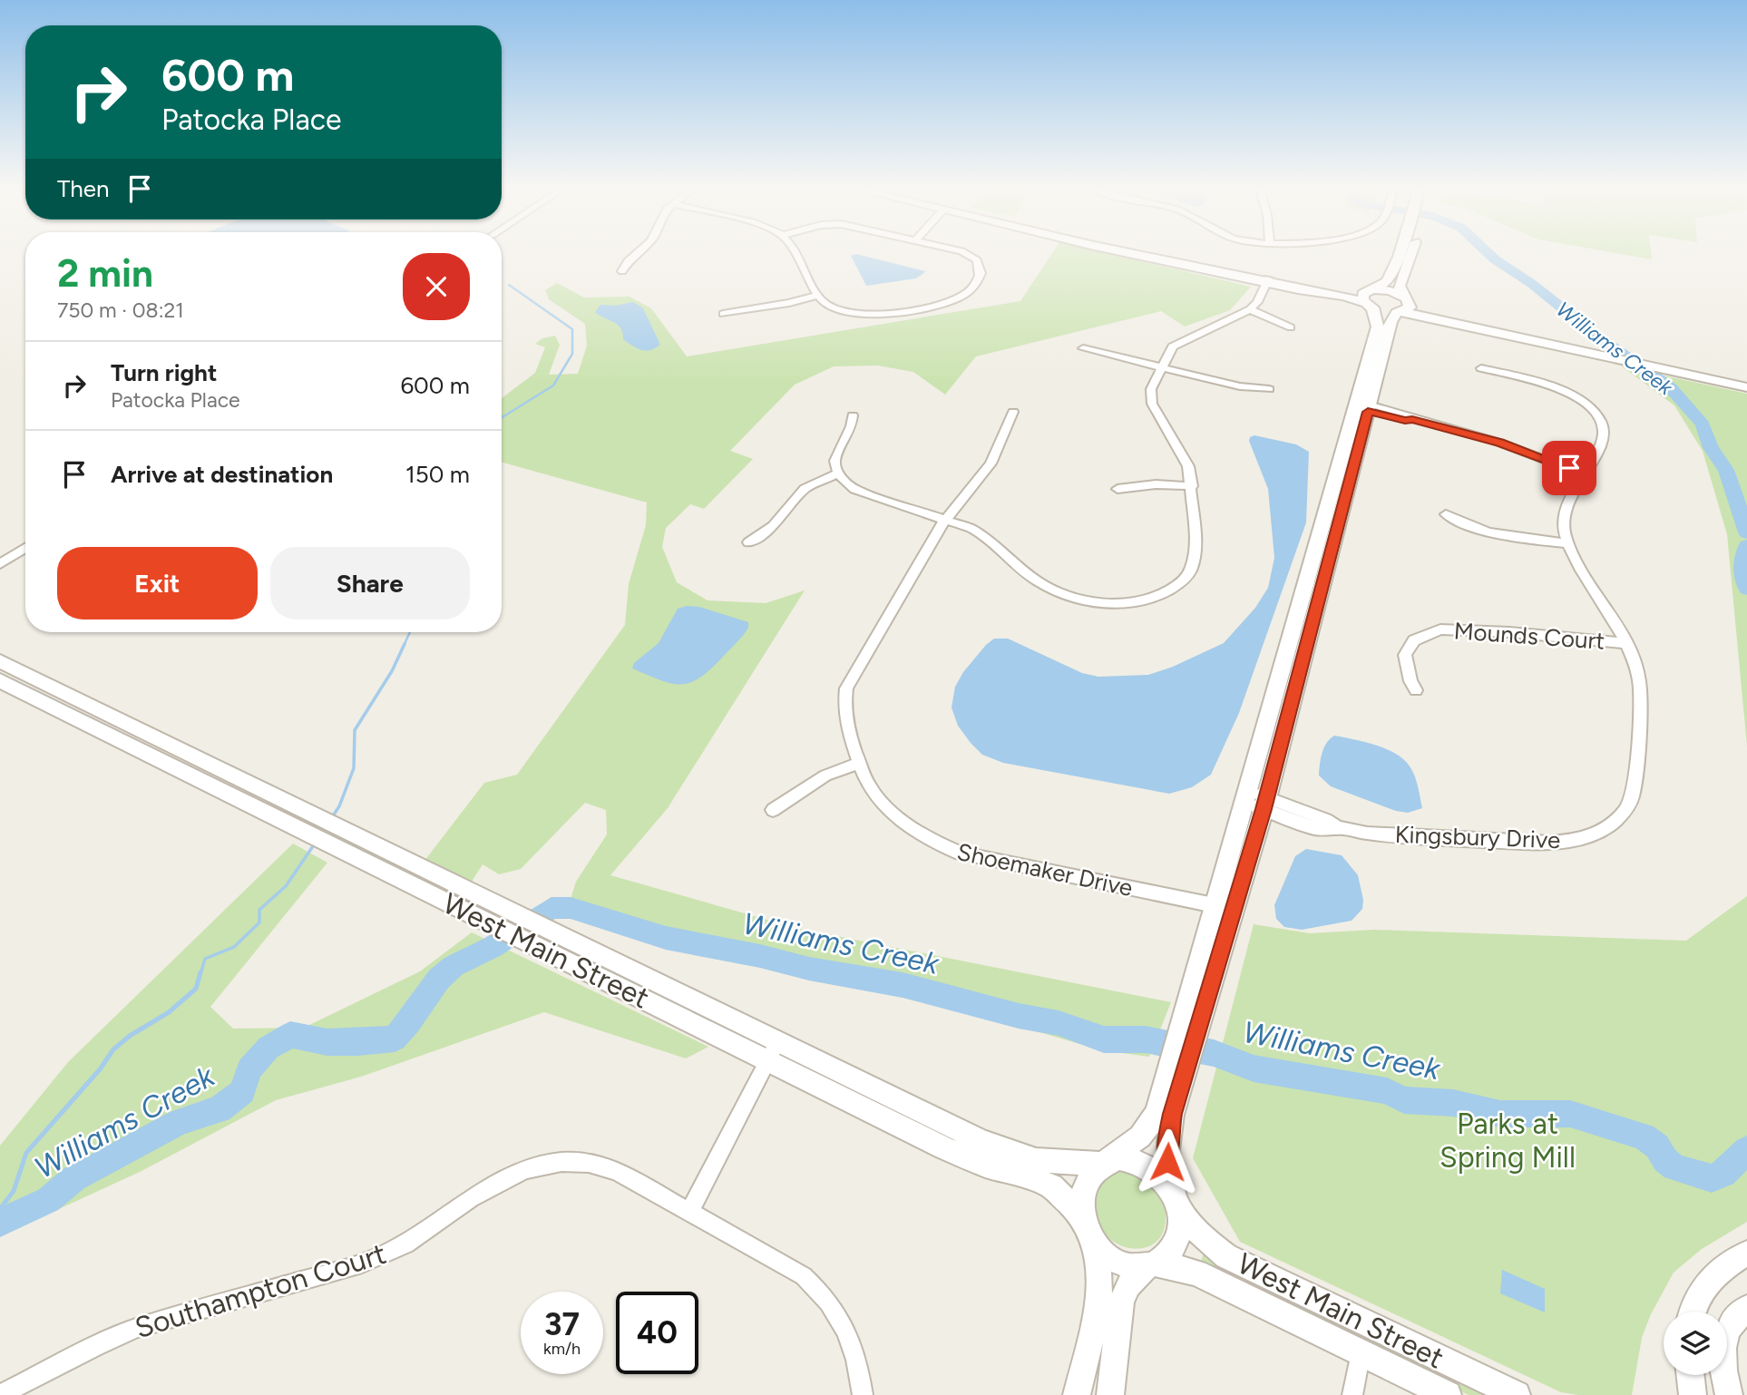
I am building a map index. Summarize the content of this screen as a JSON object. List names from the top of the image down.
{
  "streets": {
    "street": [
      "Mounds Court",
      "Kingsbury Drive",
      "Shoemaker Drive",
      "West Main Street",
      "Southampton Court"
    ]
  },
  "crossings": [
    ["Mounds Court", "Kingsbury Drive"]
  ],
  "water": ["Williams Creek"],
  "parks": ["Parks at Spring Mill"],
  "page": {
    "turn": ["600 m", "Patocka Place"],
    "then": "Then",
    "heading": ["2 min", "750 m · 08:21"],
    "list": [
      {
        "name": "Turn right",
        "note": "Patocka Place",
        "value": "600 m"
      },
      {
        "name": "Arrive at destination",
        "value": "150 m"
      }
    ],
    "buttons": ["Exit", "Share"],
    "speed": "37 km/h",
    "limit": "40"
  }
}
